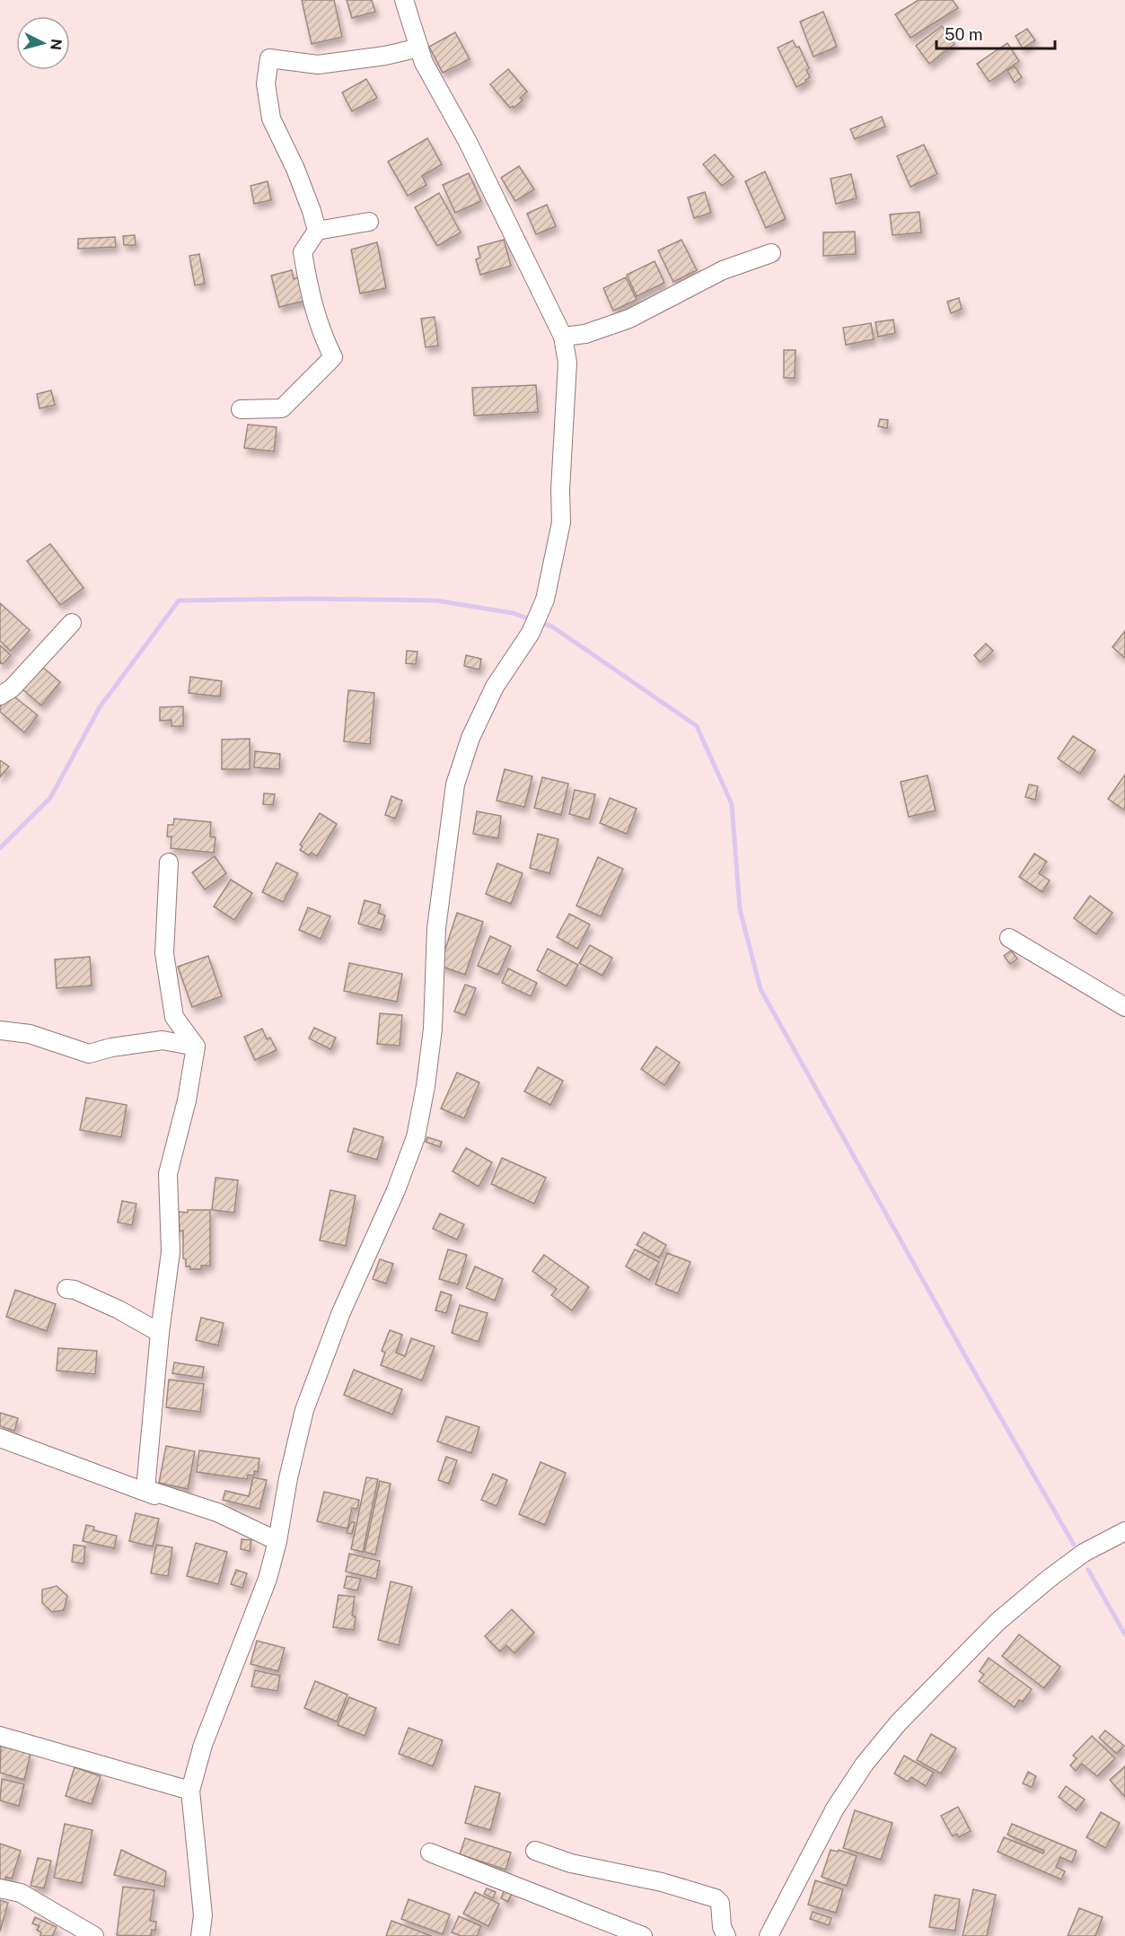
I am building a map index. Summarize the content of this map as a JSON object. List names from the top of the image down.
{
  "scale_bar": "50 m",
  "north": "right"
}
